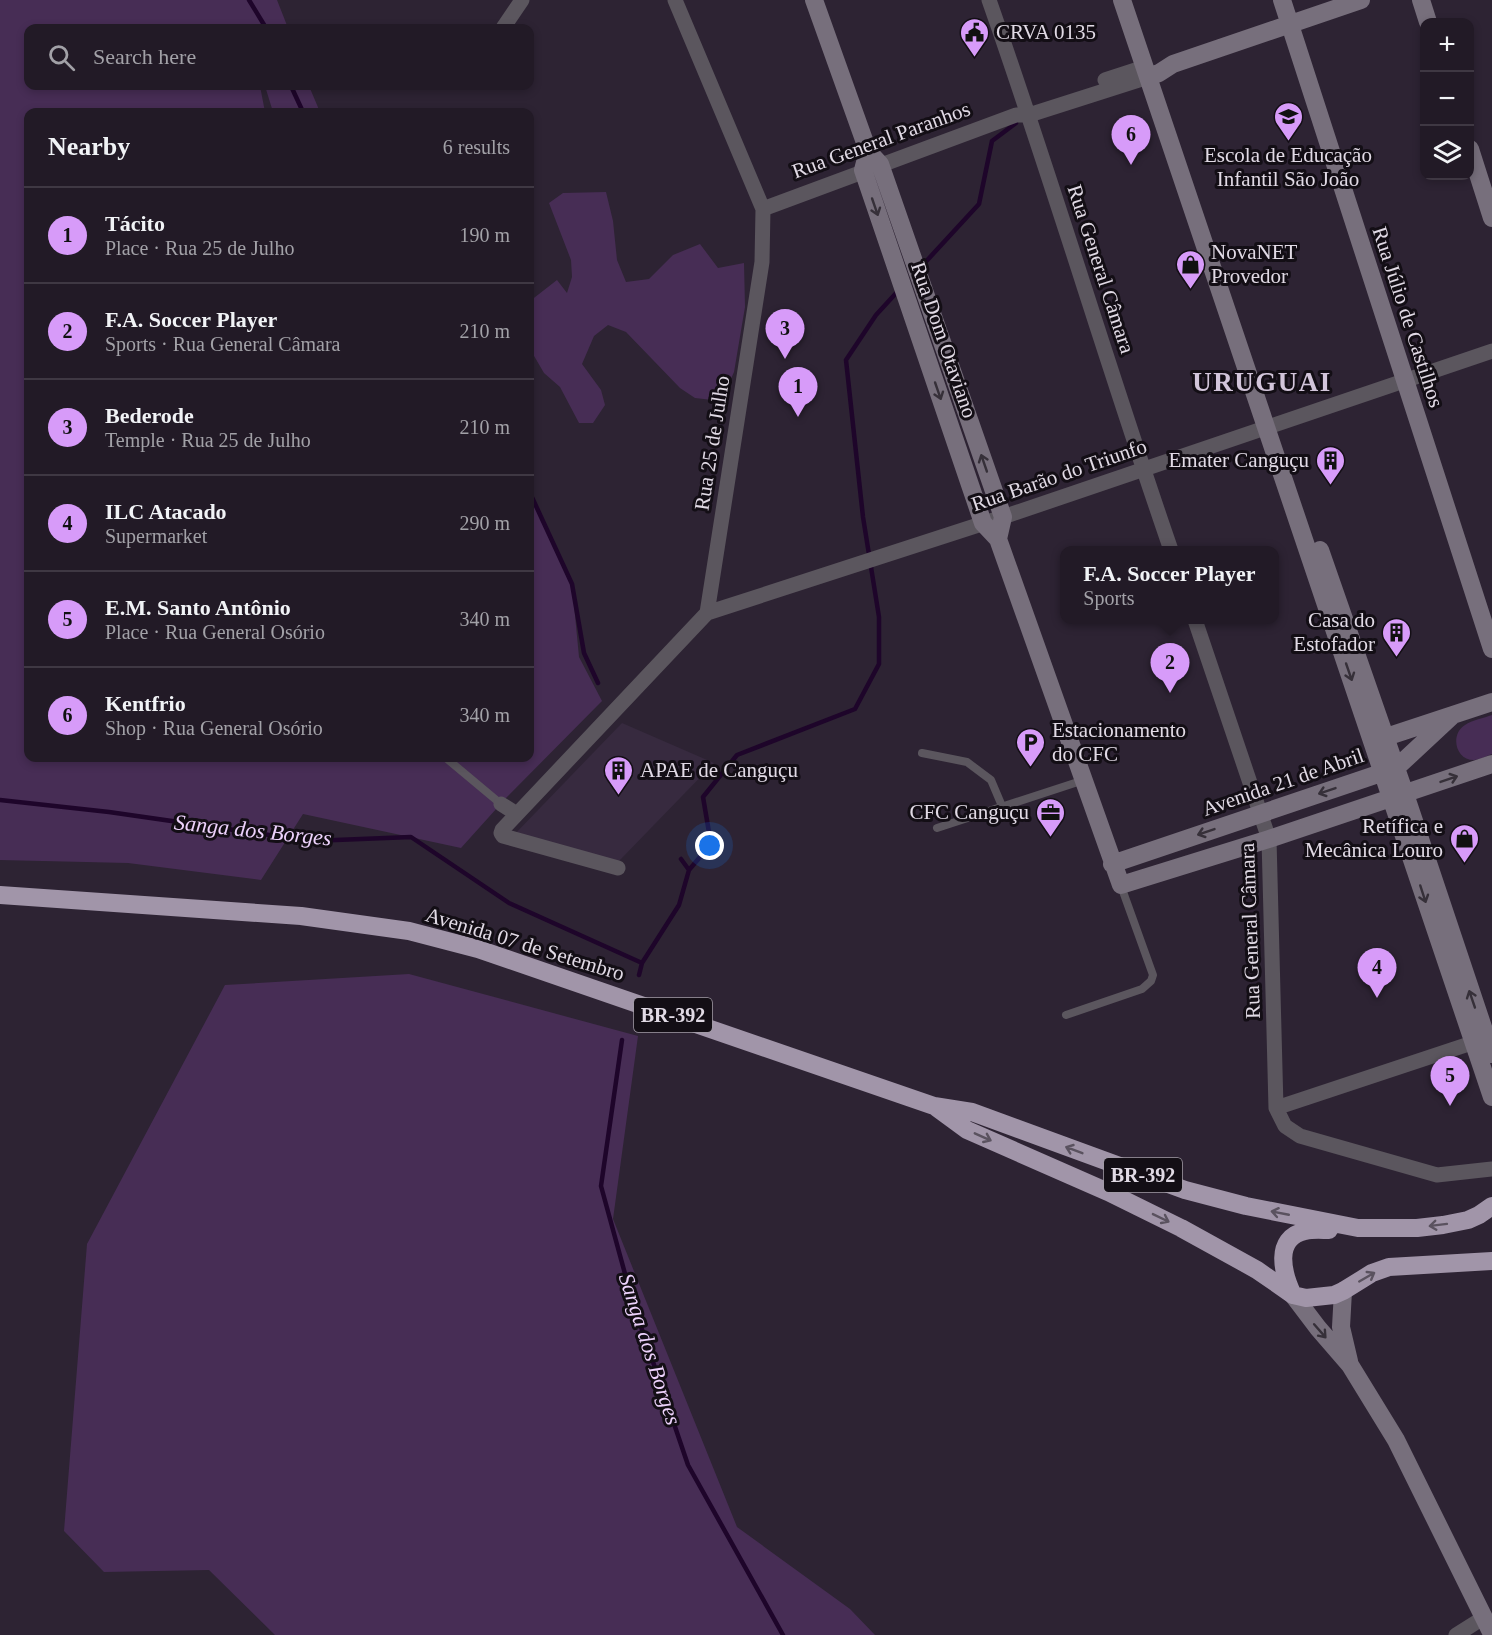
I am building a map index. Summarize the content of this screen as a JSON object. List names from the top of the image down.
{
  "streets": {
    "highway": ["Avenida 07 de Setembro", "BR-392"],
    "street": [
      "Rua General Paranhos",
      "Rua General Câmara",
      "Rua Júlio de Castilhos",
      "Rua Dom Otaviano",
      "Rua 25 de Julho",
      "Rua Barão do Triunfo",
      "Avenida 21 de Abril"
    ]
  },
  "crossings": [
    ["Rua General Paranhos", "Rua General Câmara"],
    ["Rua General Paranhos", "Rua Júlio de Castilhos"],
    ["Rua General Paranhos", "Rua Dom Otaviano"],
    ["Rua General Paranhos", "Rua 25 de Julho"],
    ["Rua General Câmara", "Rua Barão do Triunfo"],
    ["Rua General Câmara", "Avenida 21 de Abril"],
    ["Rua Júlio de Castilhos", "Rua Barão do Triunfo"],
    ["Rua Dom Otaviano", "Rua Barão do Triunfo"],
    ["Rua Dom Otaviano", "Avenida 21 de Abril"],
    ["Rua 25 de Julho", "Rua Barão do Triunfo"]
  ],
  "districts": ["URUGUAI"],
  "water": ["Sanga dos Borges"],
  "places": {
    "public building": ["CRVA 0135"],
    "school or university": ["Escola de Educação Infantil São João"],
    "shop": ["NovaNET Provedor", "Retífica e Mecânica Louro"],
    "building": ["Emater Canguçu", "Casa do Estofador", "APAE de Canguçu"],
    "parking": ["Estacionamento do CFC"],
    "office": ["CFC Canguçu"]
  },
  "page": {
    "map_buttons": ["+", "−"],
    "search": "Search here",
    "heading": ["Nearby", "6 results"],
    "pins": [
      "6",
      "3",
      "1",
      "2",
      "4",
      "5"
    ],
    "list": [
      {
        "mark": "1",
        "name": "Tácito",
        "note": "Place · Rua 25 de Julho",
        "value": "190 m"
      },
      {
        "mark": "2",
        "name": "F.A. Soccer Player",
        "note": "Sports · Rua General Câmara",
        "value": "210 m"
      },
      {
        "mark": "3",
        "name": "Bederode",
        "note": "Temple · Rua 25 de Julho",
        "value": "210 m"
      },
      {
        "mark": "4",
        "name": "ILC Atacado",
        "note": "Supermarket",
        "value": "290 m"
      },
      {
        "mark": "5",
        "name": "E.M. Santo Antônio",
        "note": "Place · Rua General Osório",
        "value": "340 m"
      },
      {
        "mark": "6",
        "name": "Kentfrio",
        "note": "Shop · Rua General Osório",
        "value": "340 m"
      }
    ],
    "popup": ["F.A. Soccer Player", "Sports"]
  }
}
